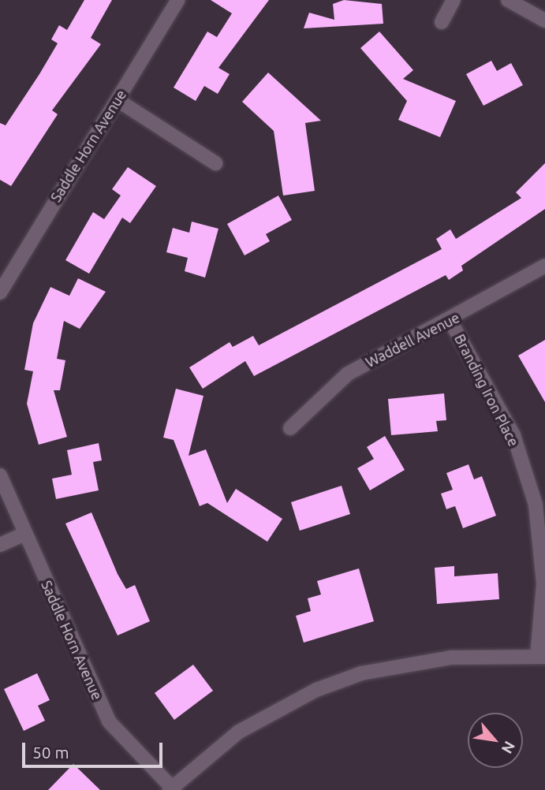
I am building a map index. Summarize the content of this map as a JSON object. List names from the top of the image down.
{
  "streets": {
    "street": ["Saddle Horn Avenue", "Waddell Avenue", "Branding Iron Place"]
  },
  "crossings": [
    ["Waddell Avenue", "Branding Iron Place"]
  ],
  "scale_bar": "50 m",
  "north": "bottom right"
}
